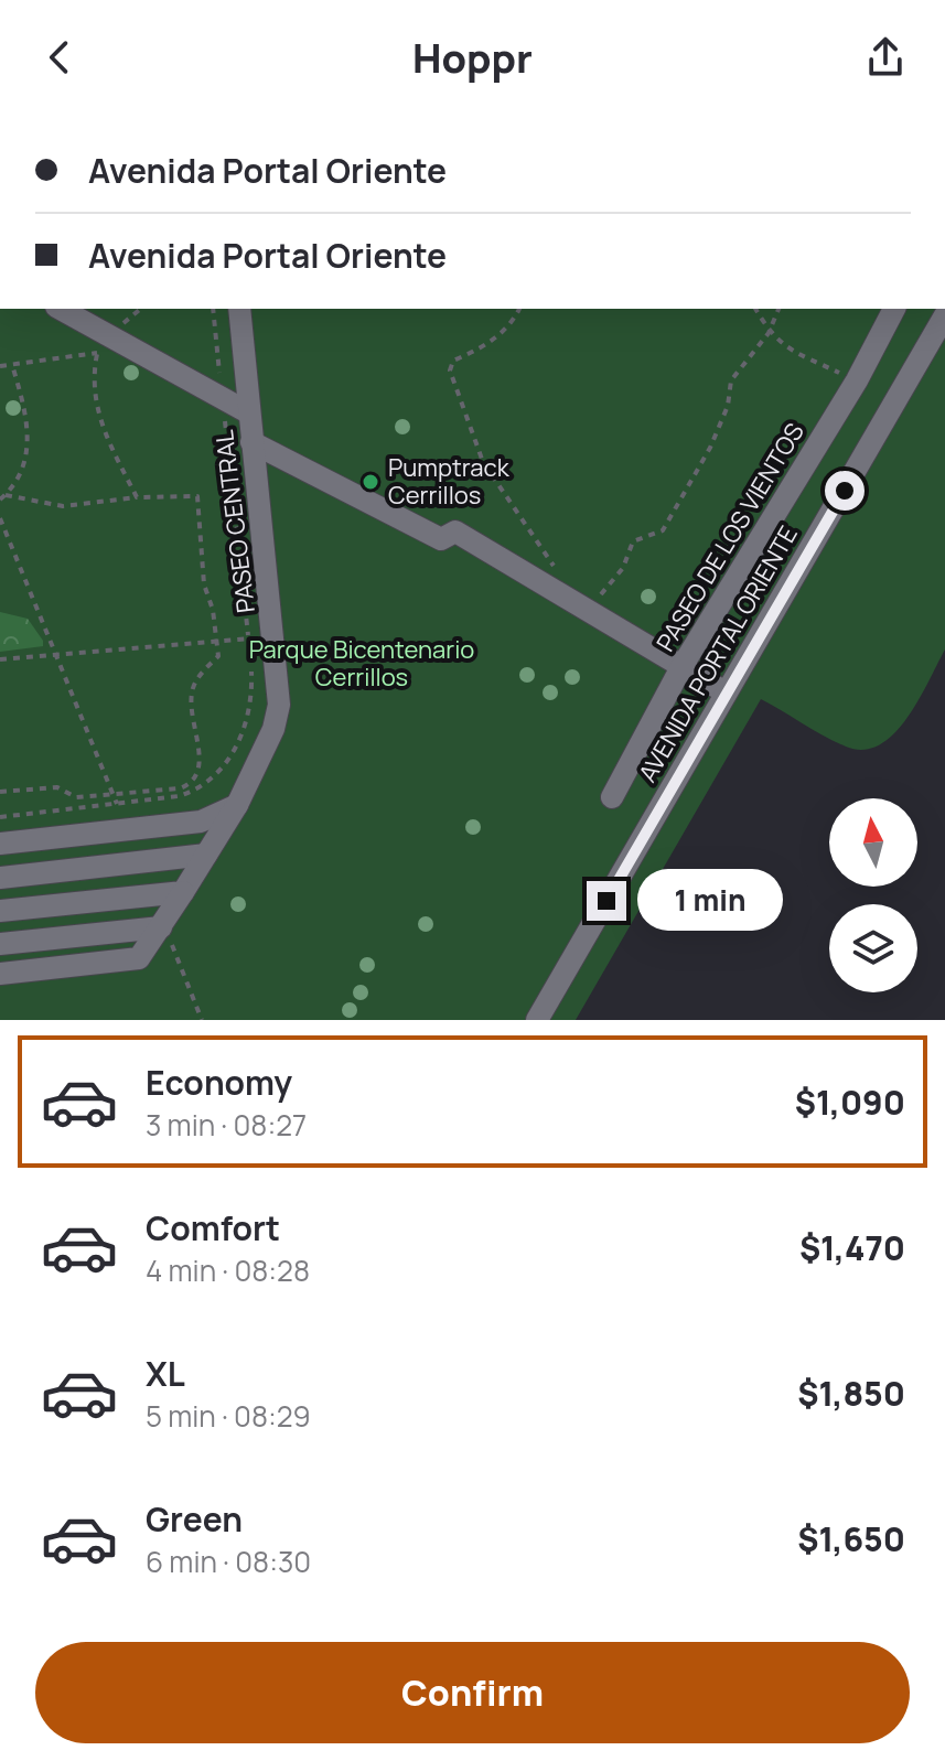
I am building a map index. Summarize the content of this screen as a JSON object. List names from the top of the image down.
{
  "streets": {
    "street": ["PASEO CENTRAL", "PASEO DE LOS VIENTOS", "AVENIDA PORTAL ORIENTE"]
  },
  "parks": ["Parque Bicentenario Cerrillos"],
  "places": ["Pumptrack Cerrillos"],
  "north": "top",
  "page": {
    "header": "Hoppr",
    "banner": ["Avenida Portal Oriente", "Avenida Portal Oriente"],
    "bubble": "1 min",
    "list": [
      {
        "name": "Economy",
        "note": "3 min · 08:27",
        "value": "$1,090"
      },
      {
        "name": "Comfort",
        "note": "4 min · 08:28",
        "value": "$1,470"
      },
      {
        "name": "XL",
        "note": "5 min · 08:29",
        "value": "$1,850"
      },
      {
        "name": "Green",
        "note": "6 min · 08:30",
        "value": "$1,650"
      }
    ],
    "buttons": "Confirm"
  }
}
